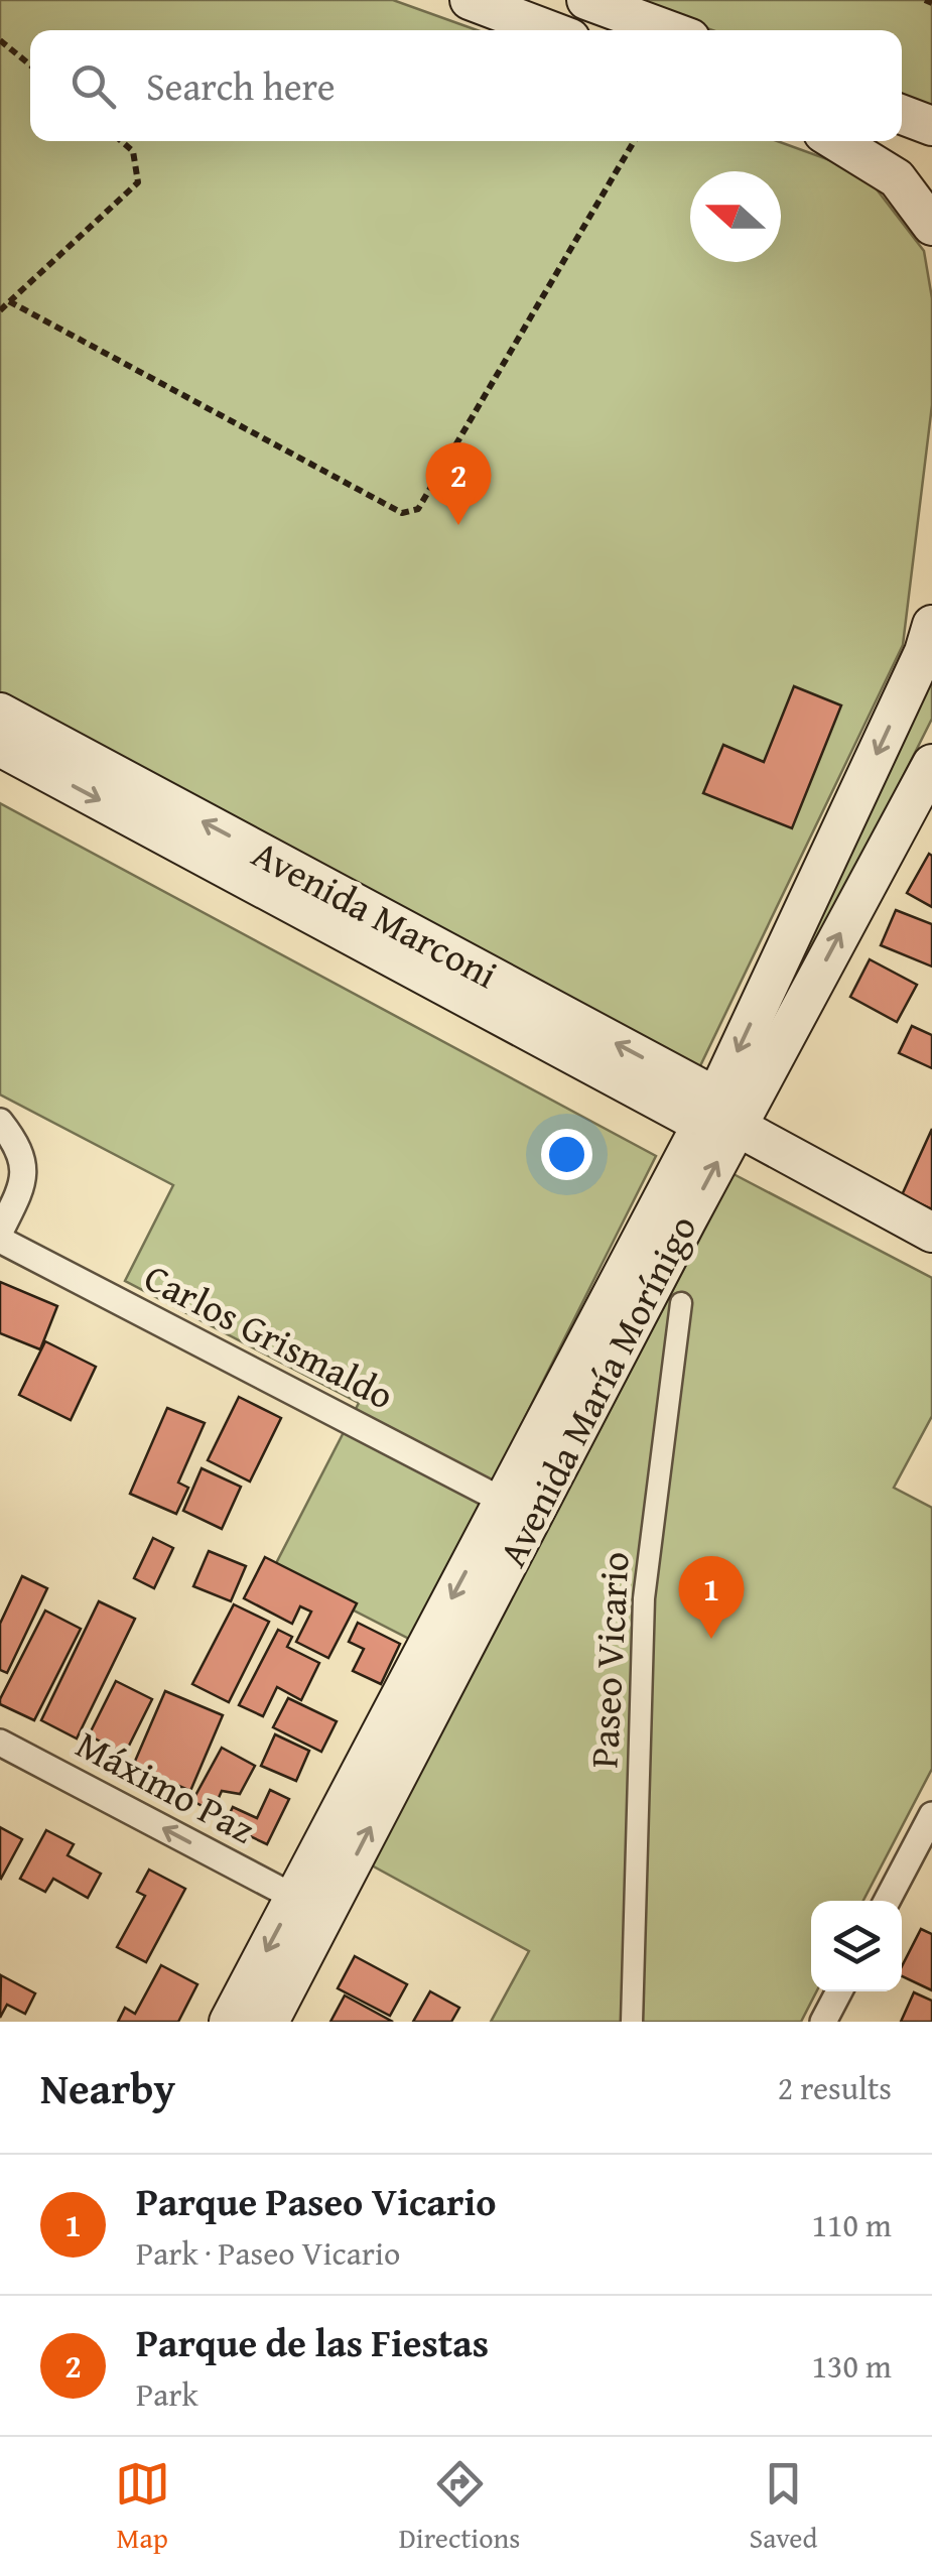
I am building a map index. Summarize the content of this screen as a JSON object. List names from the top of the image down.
{
  "streets": {
    "main road": ["Avenida Marconi", "Avenida María Morínigo"],
    "street": ["Carlos Grismaldo", "Paseo Vicario", "Máximo Paz"]
  },
  "crossings": [
    ["Avenida Marconi", "Avenida María Morínigo"],
    ["Carlos Grismaldo", "Avenida María Morínigo"],
    ["Avenida María Morínigo", "Máximo Paz"]
  ],
  "one_way": ["Máximo Paz"],
  "north": "left",
  "page": {
    "search": "Search here",
    "pins": ["2", "1"],
    "heading": ["Nearby", "2 results"],
    "list": [
      {
        "mark": "1",
        "name": "Parque Paseo Vicario",
        "note": "Park · Paseo Vicario",
        "value": "110 m"
      },
      {
        "mark": "2",
        "name": "Parque de las Fiestas",
        "note": "Park",
        "value": "130 m"
      }
    ],
    "nav": ["Map", "Directions", "Saved"]
  }
}
